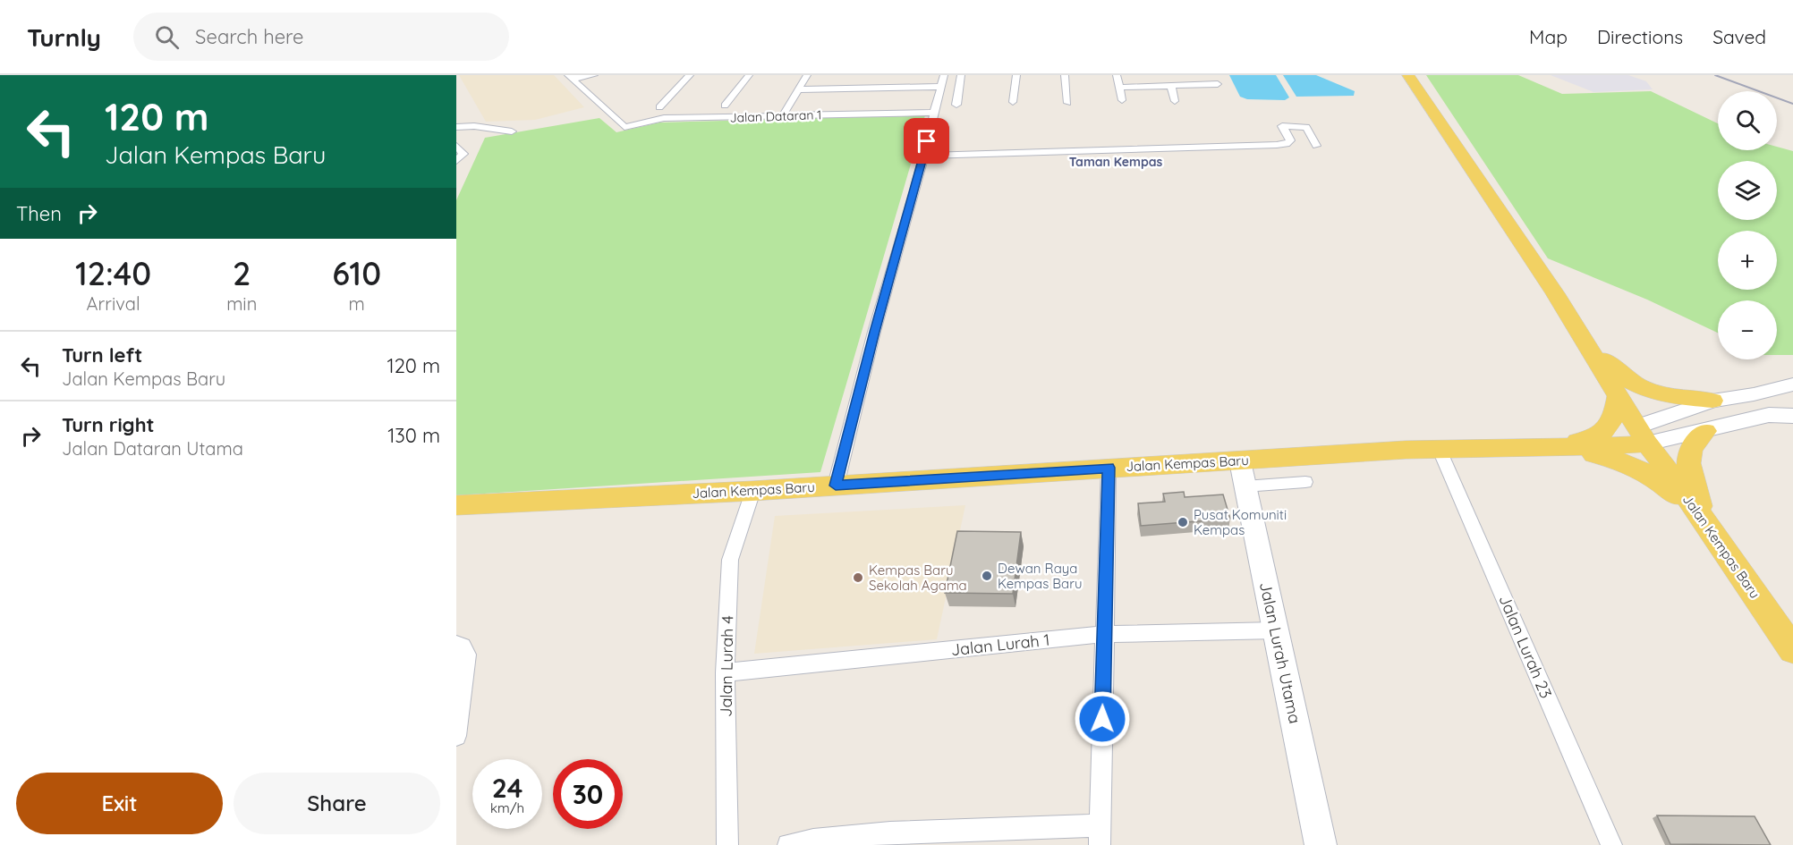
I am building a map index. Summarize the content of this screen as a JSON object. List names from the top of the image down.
{
  "streets": {
    "main road": ["Jalan Kempas Baru"],
    "street": [
      "Jalan Dataran 1",
      "Jalan Lurah 1",
      "Jalan Lurah 23",
      "Jalan Lurah Utama",
      "Jalan Lurah 4"
    ]
  },
  "crossings": [
    ["Jalan Kempas Baru", "Jalan Lurah 23"],
    ["Jalan Kempas Baru", "Jalan Lurah Utama"],
    ["Jalan Kempas Baru", "Jalan Lurah 4"],
    ["Jalan Lurah 1", "Jalan Lurah Utama"],
    ["Jalan Lurah 1", "Jalan Lurah 4"]
  ],
  "districts": ["Taman Kempas"],
  "places": ["Pusat Komuniti Kempas", "Dewan Raya Kempas Baru", "Kempas Baru Sekolah Agama"],
  "page": {
    "header": "Turnly",
    "search": "Search here",
    "nav": ["Map", "Directions", "Saved"],
    "turn": ["120 m", "Jalan Kempas Baru"],
    "map_buttons": ["+", "−"],
    "then": "Then",
    "eta": [
      "12:40",
      "Arrival",
      "2",
      "min",
      "610",
      "m"
    ],
    "list": [
      {
        "name": "Turn left",
        "note": "Jalan Kempas Baru",
        "value": "120 m"
      },
      {
        "name": "Turn right",
        "note": "Jalan Dataran Utama",
        "value": "130 m"
      }
    ],
    "speed": "24 km/h",
    "limit": "30",
    "buttons": ["Exit", "Share"]
  }
}
